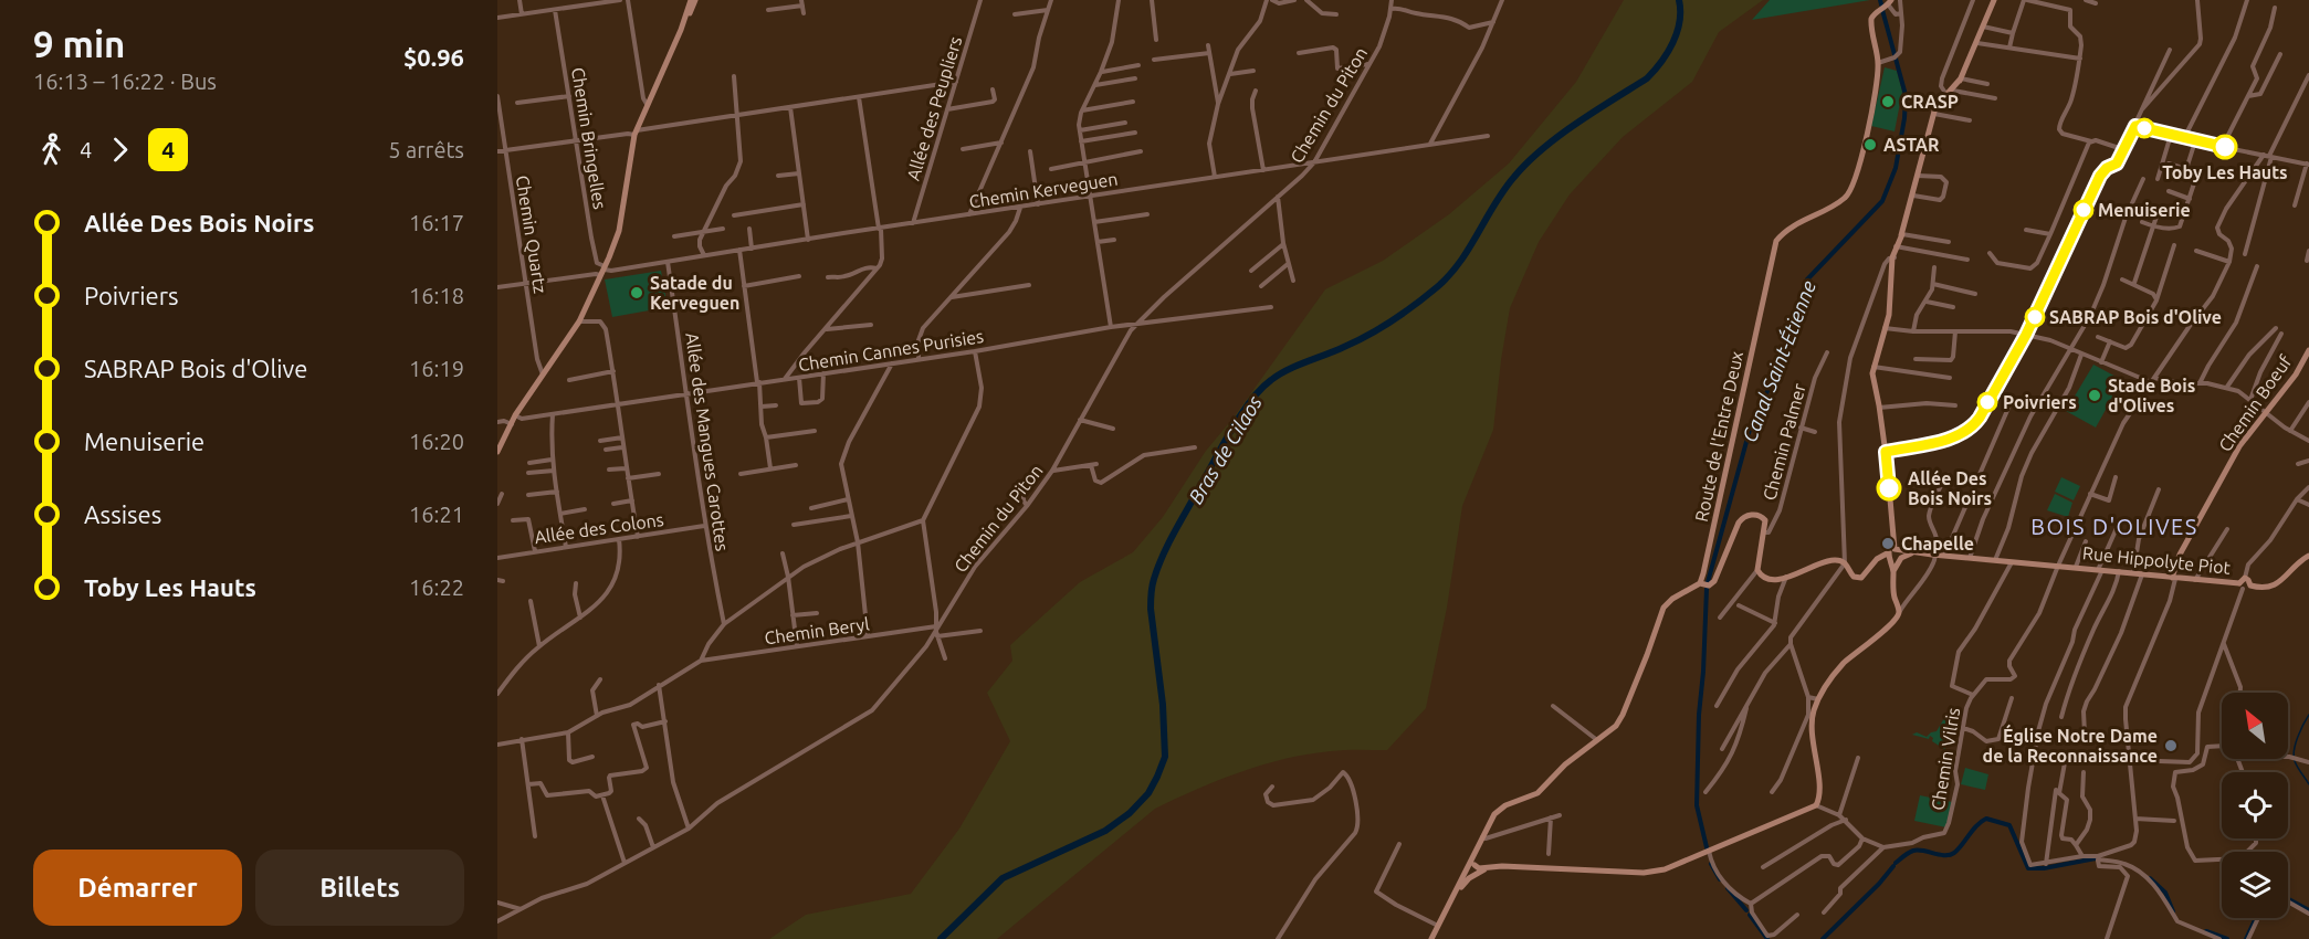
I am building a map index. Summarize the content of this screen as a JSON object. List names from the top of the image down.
{
  "streets": {
    "main road": ["Chemin Boeuf", "Route de l'Entre Deux", "Rue Hippolyte Piot"],
    "street": [
      "Chemin du Piton",
      "Allée des Peupliers",
      "Chemin Bringelles",
      "Chemin Kerveguen",
      "Chemin Quartz",
      "Chemin Cannes Purisies",
      "Allée des Mangues Carottes",
      "Chemin Palmer",
      "Allée des Colons",
      "Chemin Beryl",
      "Chemin Vilris"
    ]
  },
  "crossings": [
    ["Chemin du Piton", "Chemin Kerveguen"],
    ["Chemin du Piton", "Chemin Cannes Purisies"],
    ["Chemin du Piton", "Chemin Beryl"],
    ["Allée des Peupliers", "Chemin Kerveguen"],
    ["Chemin Bringelles", "Chemin Kerveguen"],
    ["Chemin Kerveguen", "Chemin Quartz"],
    ["Chemin Kerveguen", "Allée des Mangues Carottes"],
    ["Chemin Cannes Purisies", "Allée des Mangues Carottes"],
    ["Chemin Boeuf", "Rue Hippolyte Piot"],
    ["Allée des Mangues Carottes", "Allée des Colons"],
    ["Rue Hippolyte Piot", "Chemin Vilris"]
  ],
  "districts": ["BOIS D'OLIVES"],
  "water": ["Canal Saint-Étienne", "Bras de Cilaos"],
  "places": [
    "CRASP",
    "ASTAR",
    "Toby Les Hauts",
    "Menuiserie",
    "Satade du Kerveguen",
    "SABRAP Bois d'Olive",
    "Stade Bois d'Olives",
    "Poivriers",
    "Allée Des Bois Noirs",
    "Chapelle",
    "Église Notre Dame de la Reconnaissance"
  ],
  "lines": ["bus line 4"],
  "north": "top left",
  "page": {
    "heading": ["9 min", "16:13 – 16:22 · Bus", "$0.96"],
    "legs": ["4", "4", "5 arrêts"],
    "list": [
      {
        "name": "Allée Des Bois Noirs",
        "value": "16:17"
      },
      {
        "name": "Poivriers",
        "value": "16:18"
      },
      {
        "name": "SABRAP Bois d'Olive",
        "value": "16:19"
      },
      {
        "name": "Menuiserie",
        "value": "16:20"
      },
      {
        "name": "Assises",
        "value": "16:21"
      },
      {
        "name": "Toby Les Hauts",
        "value": "16:22"
      }
    ],
    "buttons": ["Démarrer", "Billets"]
  }
}
